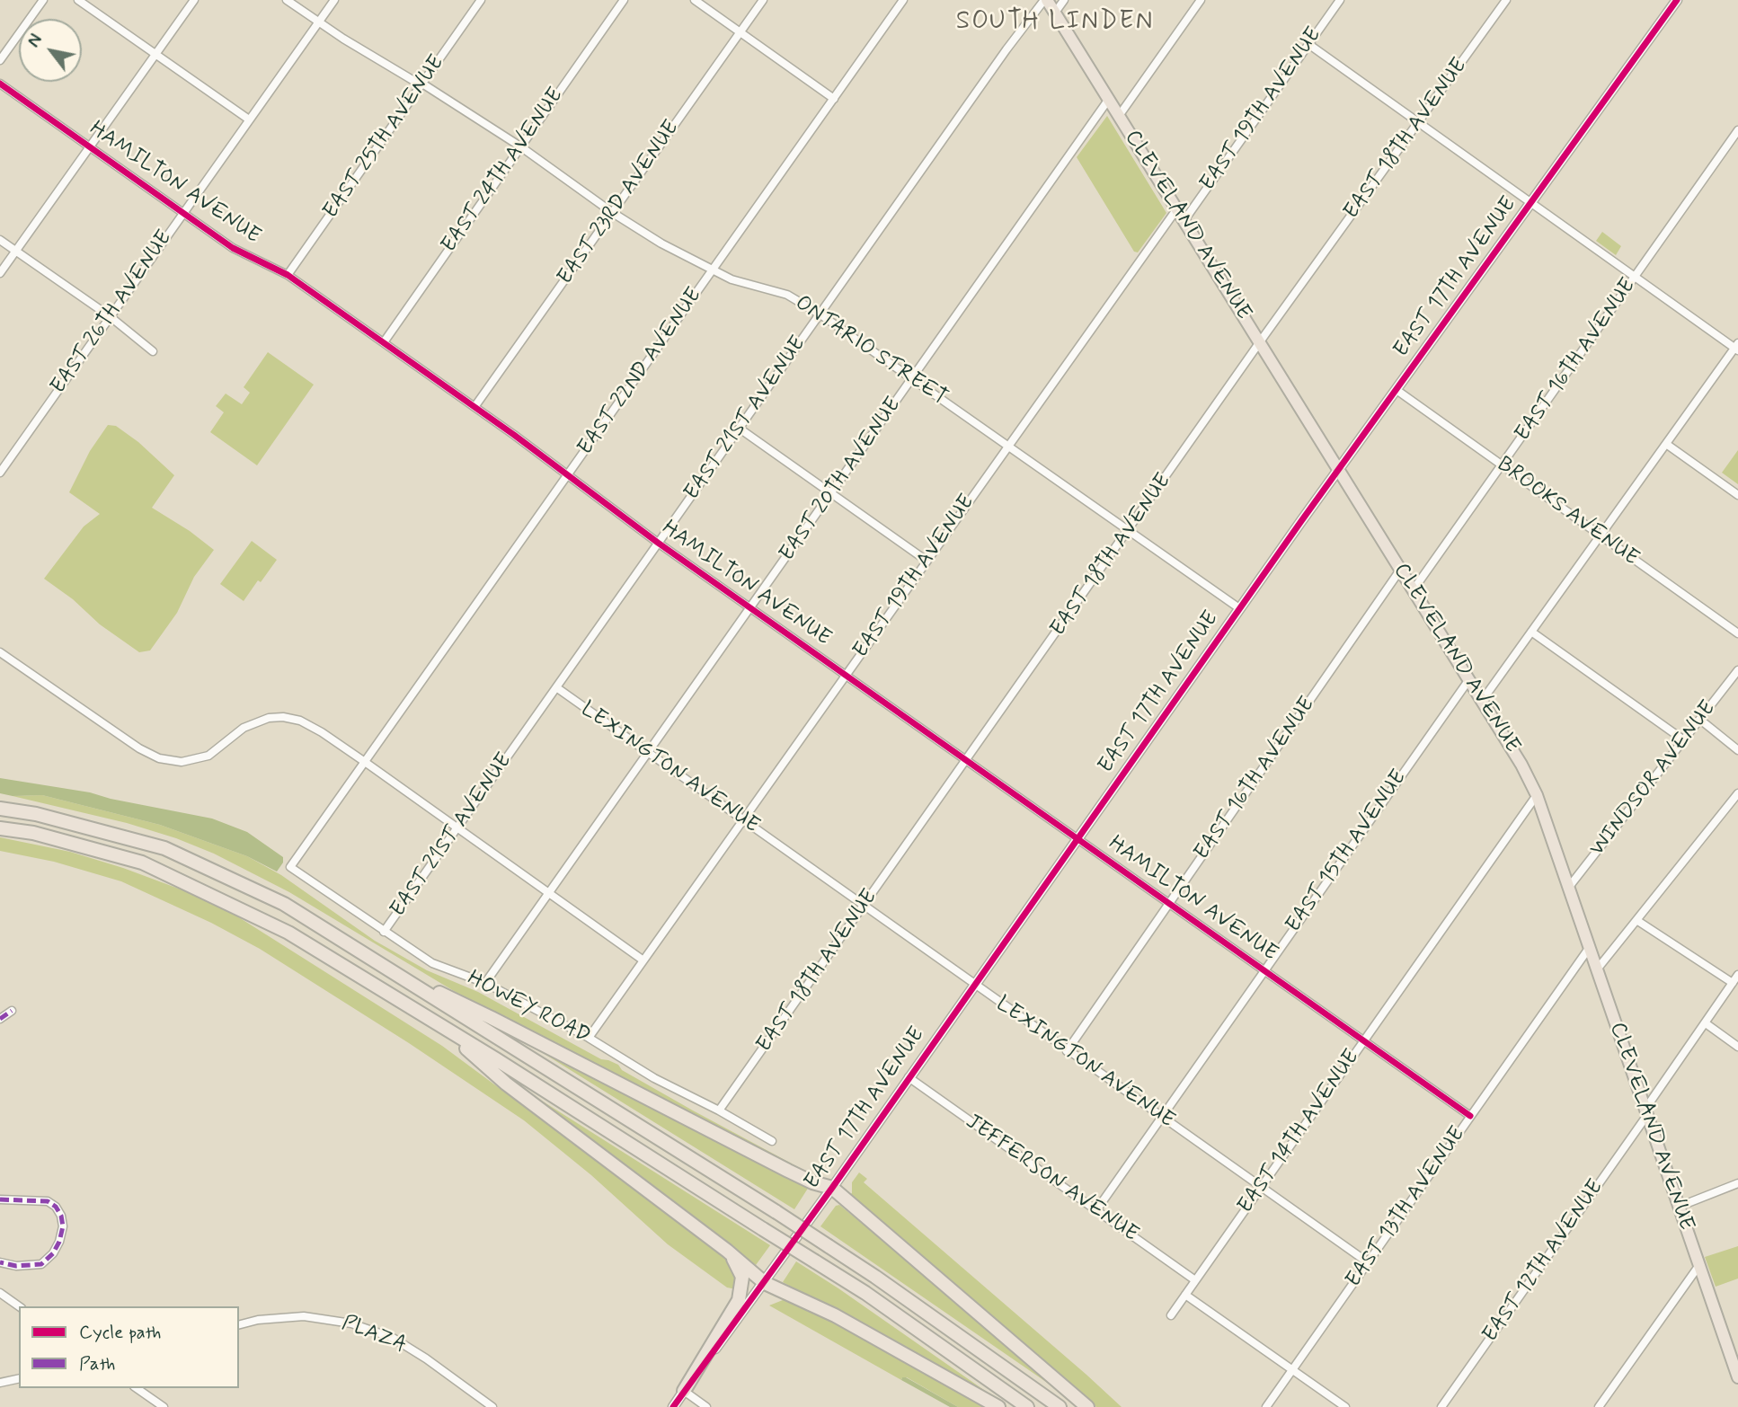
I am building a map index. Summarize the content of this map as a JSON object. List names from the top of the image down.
{
  "streets": {
    "main road": ["CLEVELAND AVENUE"],
    "street": [
      "EAST 19TH AVENUE",
      "EAST 25TH AVENUE",
      "EAST 18TH AVENUE",
      "EAST 24TH AVENUE",
      "HAMILTON AVENUE",
      "EAST 23RD AVENUE",
      "EAST 17TH AVENUE",
      "EAST 26TH AVENUE",
      "ONTARIO STREET",
      "EAST 16TH AVENUE",
      "EAST 22ND AVENUE",
      "EAST 21ST AVENUE",
      "EAST 20TH AVENUE",
      "BROOKS AVENUE",
      "LEXINGTON AVENUE",
      "WINDSOR AVENUE",
      "EAST 15TH AVENUE",
      "HOWEY ROAD",
      "EAST 14TH AVENUE",
      "JEFFERSON AVENUE",
      "EAST 13TH AVENUE",
      "EAST 12TH AVENUE",
      "PLAZA"
    ]
  },
  "crossings": [
    ["EAST 19TH AVENUE", "HAMILTON AVENUE"],
    ["EAST 19TH AVENUE", "CLEVELAND AVENUE"],
    ["EAST 19TH AVENUE", "ONTARIO STREET"],
    ["EAST 19TH AVENUE", "LEXINGTON AVENUE"],
    ["EAST 19TH AVENUE", "HOWEY ROAD"],
    ["EAST 25TH AVENUE", "HAMILTON AVENUE"],
    ["EAST 25TH AVENUE", "ONTARIO STREET"],
    ["EAST 18TH AVENUE", "HAMILTON AVENUE"],
    ["EAST 18TH AVENUE", "CLEVELAND AVENUE"],
    ["EAST 18TH AVENUE", "ONTARIO STREET"],
    ["EAST 18TH AVENUE", "LEXINGTON AVENUE"],
    ["EAST 18TH AVENUE", "HOWEY ROAD"],
    ["EAST 24TH AVENUE", "HAMILTON AVENUE"],
    ["EAST 24TH AVENUE", "ONTARIO STREET"],
    ["HAMILTON AVENUE", "EAST 23RD AVENUE"],
    ["HAMILTON AVENUE", "EAST 17TH AVENUE"],
    ["HAMILTON AVENUE", "EAST 26TH AVENUE"],
    ["HAMILTON AVENUE", "EAST 16TH AVENUE"],
    ["HAMILTON AVENUE", "EAST 22ND AVENUE"],
    ["HAMILTON AVENUE", "EAST 21ST AVENUE"],
    ["HAMILTON AVENUE", "EAST 20TH AVENUE"],
    ["HAMILTON AVENUE", "EAST 15TH AVENUE"],
    ["HAMILTON AVENUE", "EAST 14TH AVENUE"],
    ["HAMILTON AVENUE", "EAST 13TH AVENUE"],
    ["EAST 23RD AVENUE", "ONTARIO STREET"],
    ["CLEVELAND AVENUE", "EAST 17TH AVENUE"],
    ["CLEVELAND AVENUE", "EAST 16TH AVENUE"],
    ["CLEVELAND AVENUE", "EAST 21ST AVENUE"],
    ["CLEVELAND AVENUE", "EAST 20TH AVENUE"],
    ["CLEVELAND AVENUE", "WINDSOR AVENUE"],
    ["CLEVELAND AVENUE", "EAST 15TH AVENUE"],
    ["CLEVELAND AVENUE", "EAST 14TH AVENUE"],
    ["CLEVELAND AVENUE", "EAST 13TH AVENUE"],
    ["CLEVELAND AVENUE", "EAST 12TH AVENUE"],
    ["EAST 17TH AVENUE", "ONTARIO STREET"],
    ["EAST 17TH AVENUE", "BROOKS AVENUE"],
    ["EAST 17TH AVENUE", "LEXINGTON AVENUE"],
    ["EAST 17TH AVENUE", "JEFFERSON AVENUE"],
    ["EAST 26TH AVENUE", "ONTARIO STREET"],
    ["ONTARIO STREET", "EAST 22ND AVENUE"],
    ["ONTARIO STREET", "EAST 21ST AVENUE"],
    ["ONTARIO STREET", "EAST 20TH AVENUE"],
    ["EAST 16TH AVENUE", "BROOKS AVENUE"],
    ["EAST 16TH AVENUE", "LEXINGTON AVENUE"],
    ["EAST 22ND AVENUE", "HOWEY ROAD"],
    ["EAST 21ST AVENUE", "LEXINGTON AVENUE"],
    ["EAST 21ST AVENUE", "HOWEY ROAD"],
    ["EAST 20TH AVENUE", "LEXINGTON AVENUE"],
    ["EAST 20TH AVENUE", "HOWEY ROAD"],
    ["LEXINGTON AVENUE", "EAST 15TH AVENUE"],
    ["LEXINGTON AVENUE", "EAST 14TH AVENUE"],
    ["LEXINGTON AVENUE", "EAST 13TH AVENUE"],
    ["EAST 15TH AVENUE", "JEFFERSON AVENUE"],
    ["EAST 14TH AVENUE", "JEFFERSON AVENUE"]
  ],
  "districts": ["SOUTH LINDEN"],
  "legend": ["Cycle path", "Path"],
  "north": "top left"
}
